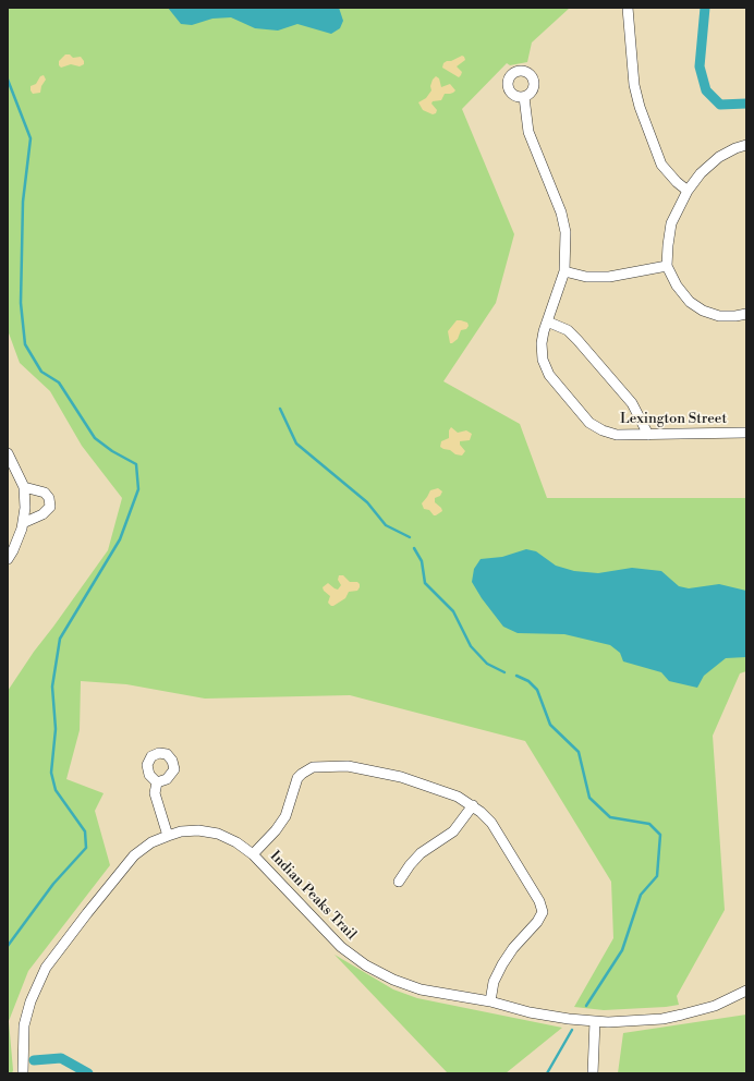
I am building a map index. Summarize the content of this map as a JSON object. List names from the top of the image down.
{
  "streets": {
    "street": ["Lexington Street", "Indian Peaks Trail"]
  }
}
